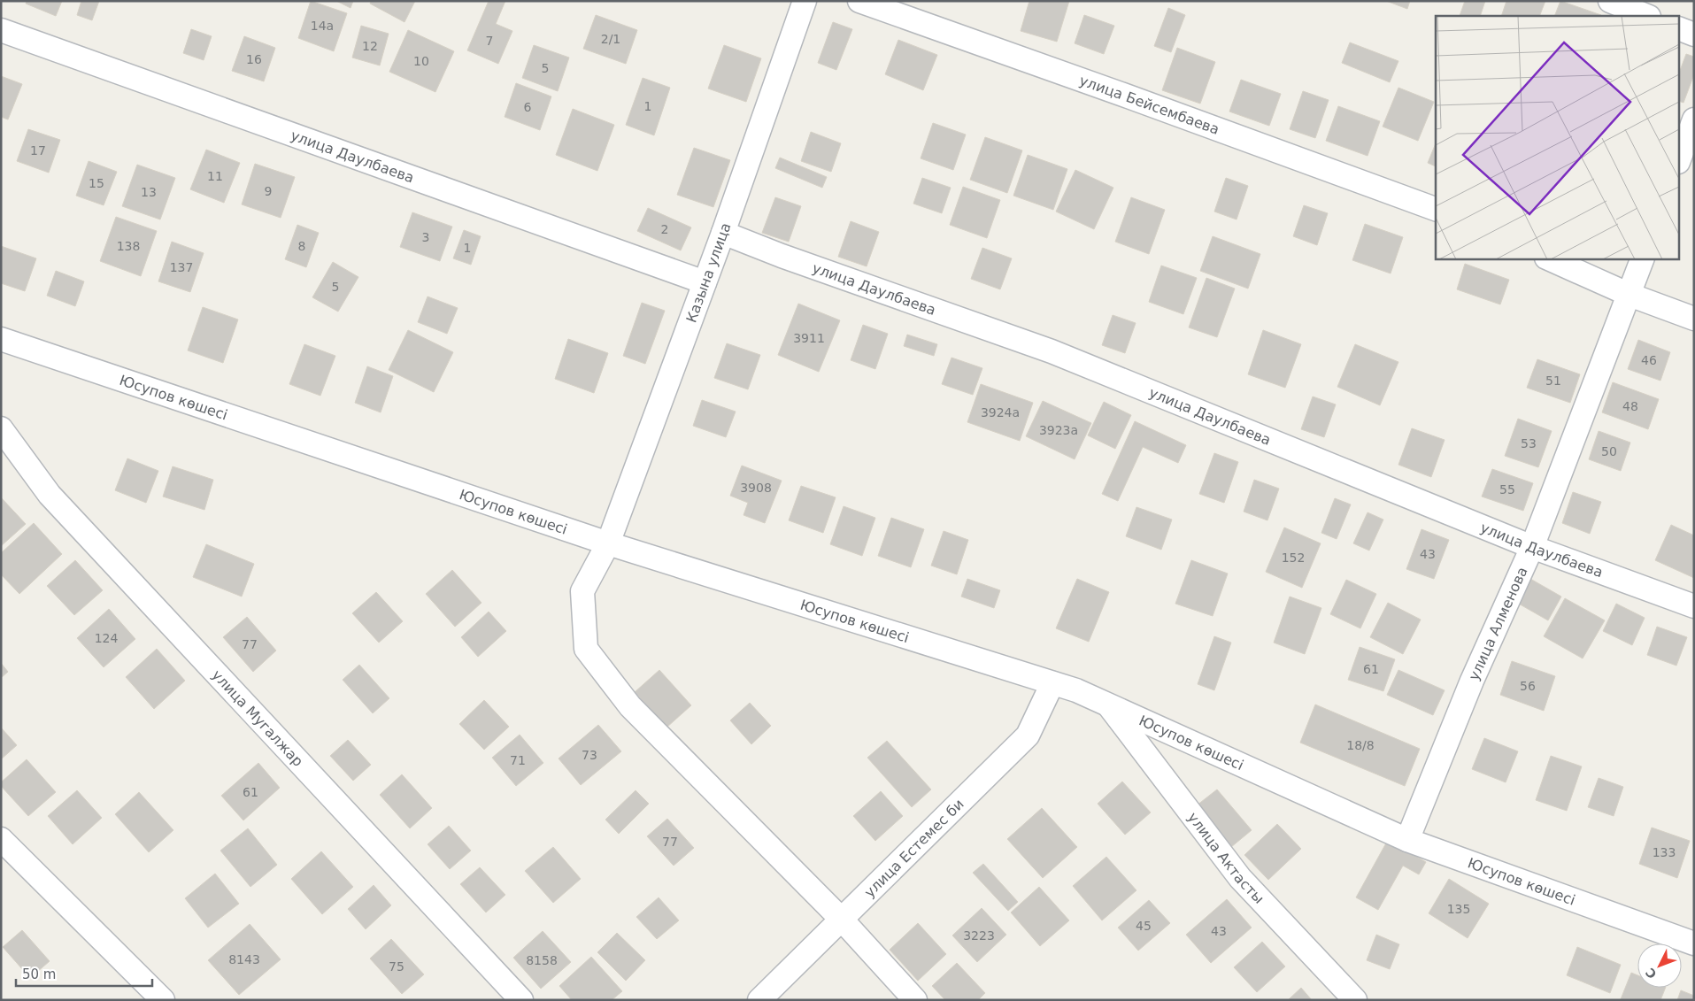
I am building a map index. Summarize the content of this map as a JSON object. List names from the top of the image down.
{
  "streets": {
    "street": [
      "улица Бейсембаева",
      "улица Даулбаева",
      "Казына улица",
      "Юсупов көшесі",
      "улица Алменова",
      "улица Мугалжар",
      "улица Естемес би",
      "улица Актасты"
    ]
  },
  "crossings": [
    ["улица Даулбаева", "Казына улица"],
    ["улица Даулбаева", "улица Алменова"],
    ["Казына улица", "Юсупов көшесі"],
    ["Казына улица", "улица Естемес би"],
    ["Юсупов көшесі", "улица Алменова"],
    ["Юсупов көшесі", "улица Естемес би"],
    ["Юсупов көшесі", "улица Актасты"]
  ],
  "house_numbers": [
    "14а",
    "2/1",
    "7",
    "12",
    "16",
    "10",
    "5",
    "1",
    "6",
    "17",
    "11",
    "15",
    "9",
    "13",
    "2",
    "3",
    "138",
    "8",
    "1",
    "137",
    "5",
    "3911",
    "46",
    "51",
    "48",
    "3924а",
    "3923а",
    "53",
    "50",
    "3908",
    "55",
    "43",
    "152",
    "124",
    "77",
    "61",
    "56",
    "18/8",
    "73",
    "71",
    "61",
    "77",
    "133",
    "135",
    "45",
    "43",
    "3223",
    "8143",
    "8158",
    "75"
  ],
  "scale_bar": "50 m",
  "north": "bottom left"
}
